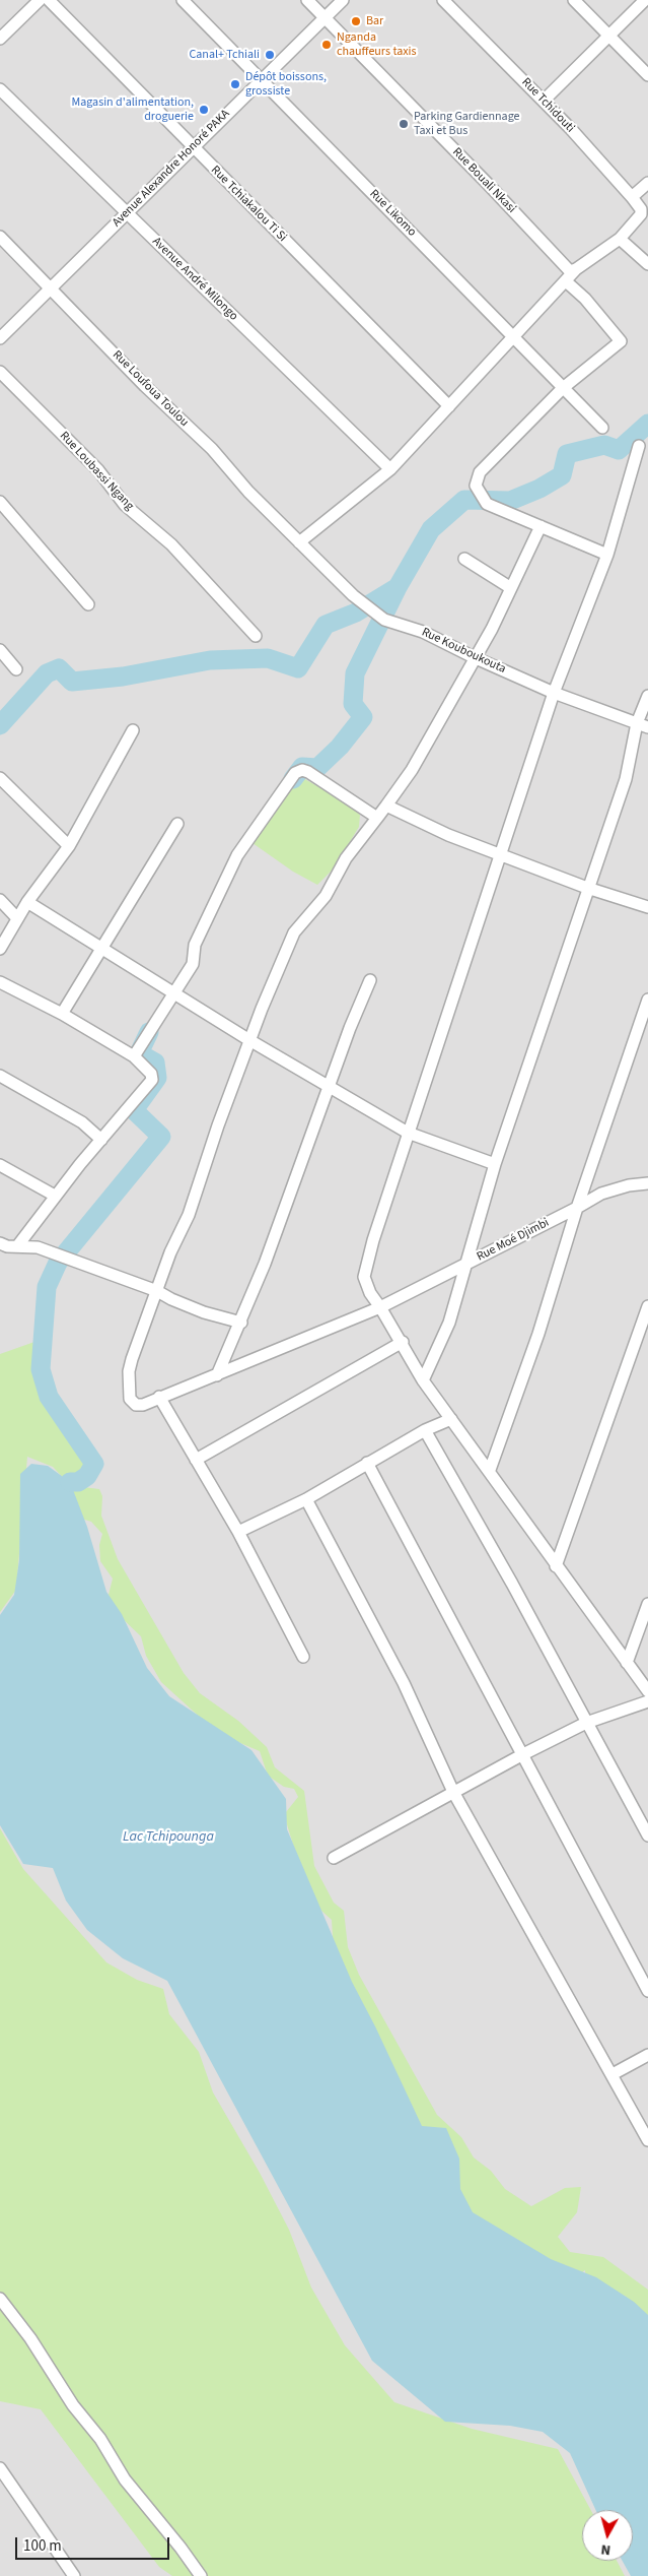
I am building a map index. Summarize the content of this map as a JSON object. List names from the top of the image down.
{
  "streets": {
    "street": [
      "Rue Tchidouti",
      "Avenue Alexandre Honoré PAKA",
      "Rue Bouali Nkasi",
      "Rue Tchiakalou Ti Si",
      "Rue Likomo",
      "Avenue André Milongo",
      "Rue Loufoua Toulou",
      "Rue Loubassi Ngang",
      "Rue Kouboukouta",
      "Rue Moé Djimbi"
    ]
  },
  "crossings": [
    ["Avenue Alexandre Honoré PAKA", "Rue Bouali Nkasi"],
    ["Avenue Alexandre Honoré PAKA", "Rue Tchiakalou Ti Si"],
    ["Avenue Alexandre Honoré PAKA", "Rue Likomo"],
    ["Avenue Alexandre Honoré PAKA", "Avenue André Milongo"],
    ["Avenue Alexandre Honoré PAKA", "Rue Loufoua Toulou"],
    ["Rue Loufoua Toulou", "Rue Kouboukouta"]
  ],
  "water": ["Lac Tchipounga"],
  "places": [
    "Bar",
    "Nganda chauffeurs taxis",
    "Canal+ Tchiali",
    "Dépôt boissons, grossiste",
    "Magasin d'alimentation, droguerie",
    "Parking Gardiennage Taxi et Bus"
  ],
  "scale_bar": "100 m",
  "north": "bottom"
}
